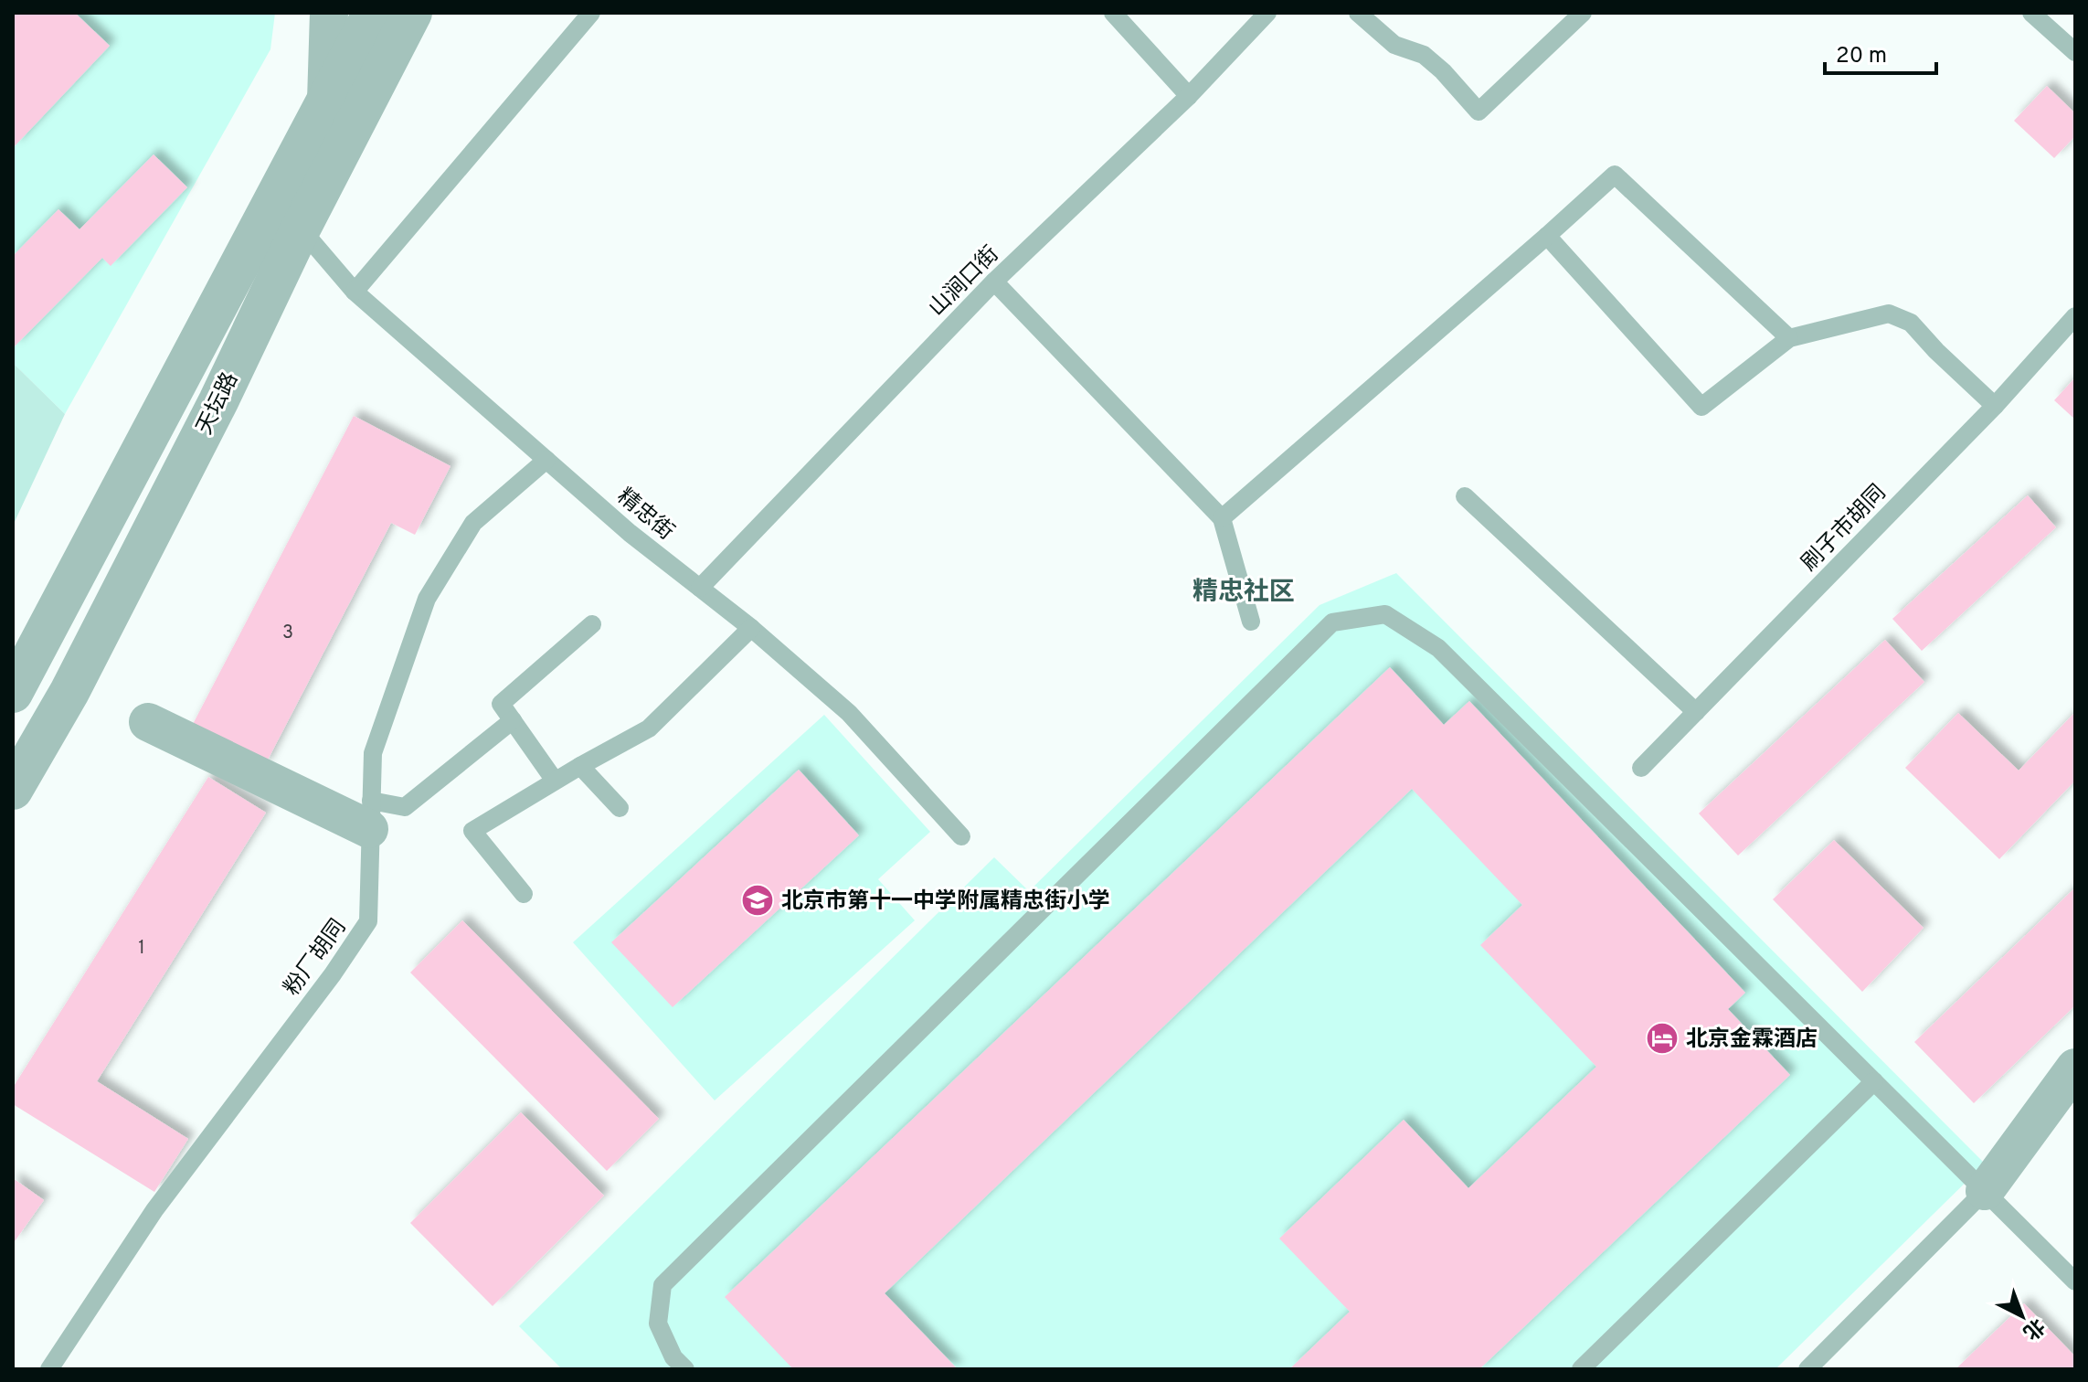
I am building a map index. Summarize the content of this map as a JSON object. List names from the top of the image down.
{
  "streets": {
    "street": ["天坛路"],
    "lane": [
      "山涧口街",
      "精忠街",
      "刷子市胡同",
      "粉厂胡同"
    ]
  },
  "crossings": [
    ["山涧口街", "精忠街"],
    ["天坛路", "精忠街"],
    ["精忠街", "粉厂胡同"]
  ],
  "districts": ["精忠社区"],
  "places": {
    "school or university": ["北京市第十一中学附属精忠街小学"],
    "hotel": ["北京金霖酒店"]
  },
  "house_numbers": ["3", "1"],
  "scale_bar": "20 m",
  "north": "bottom right"
}
